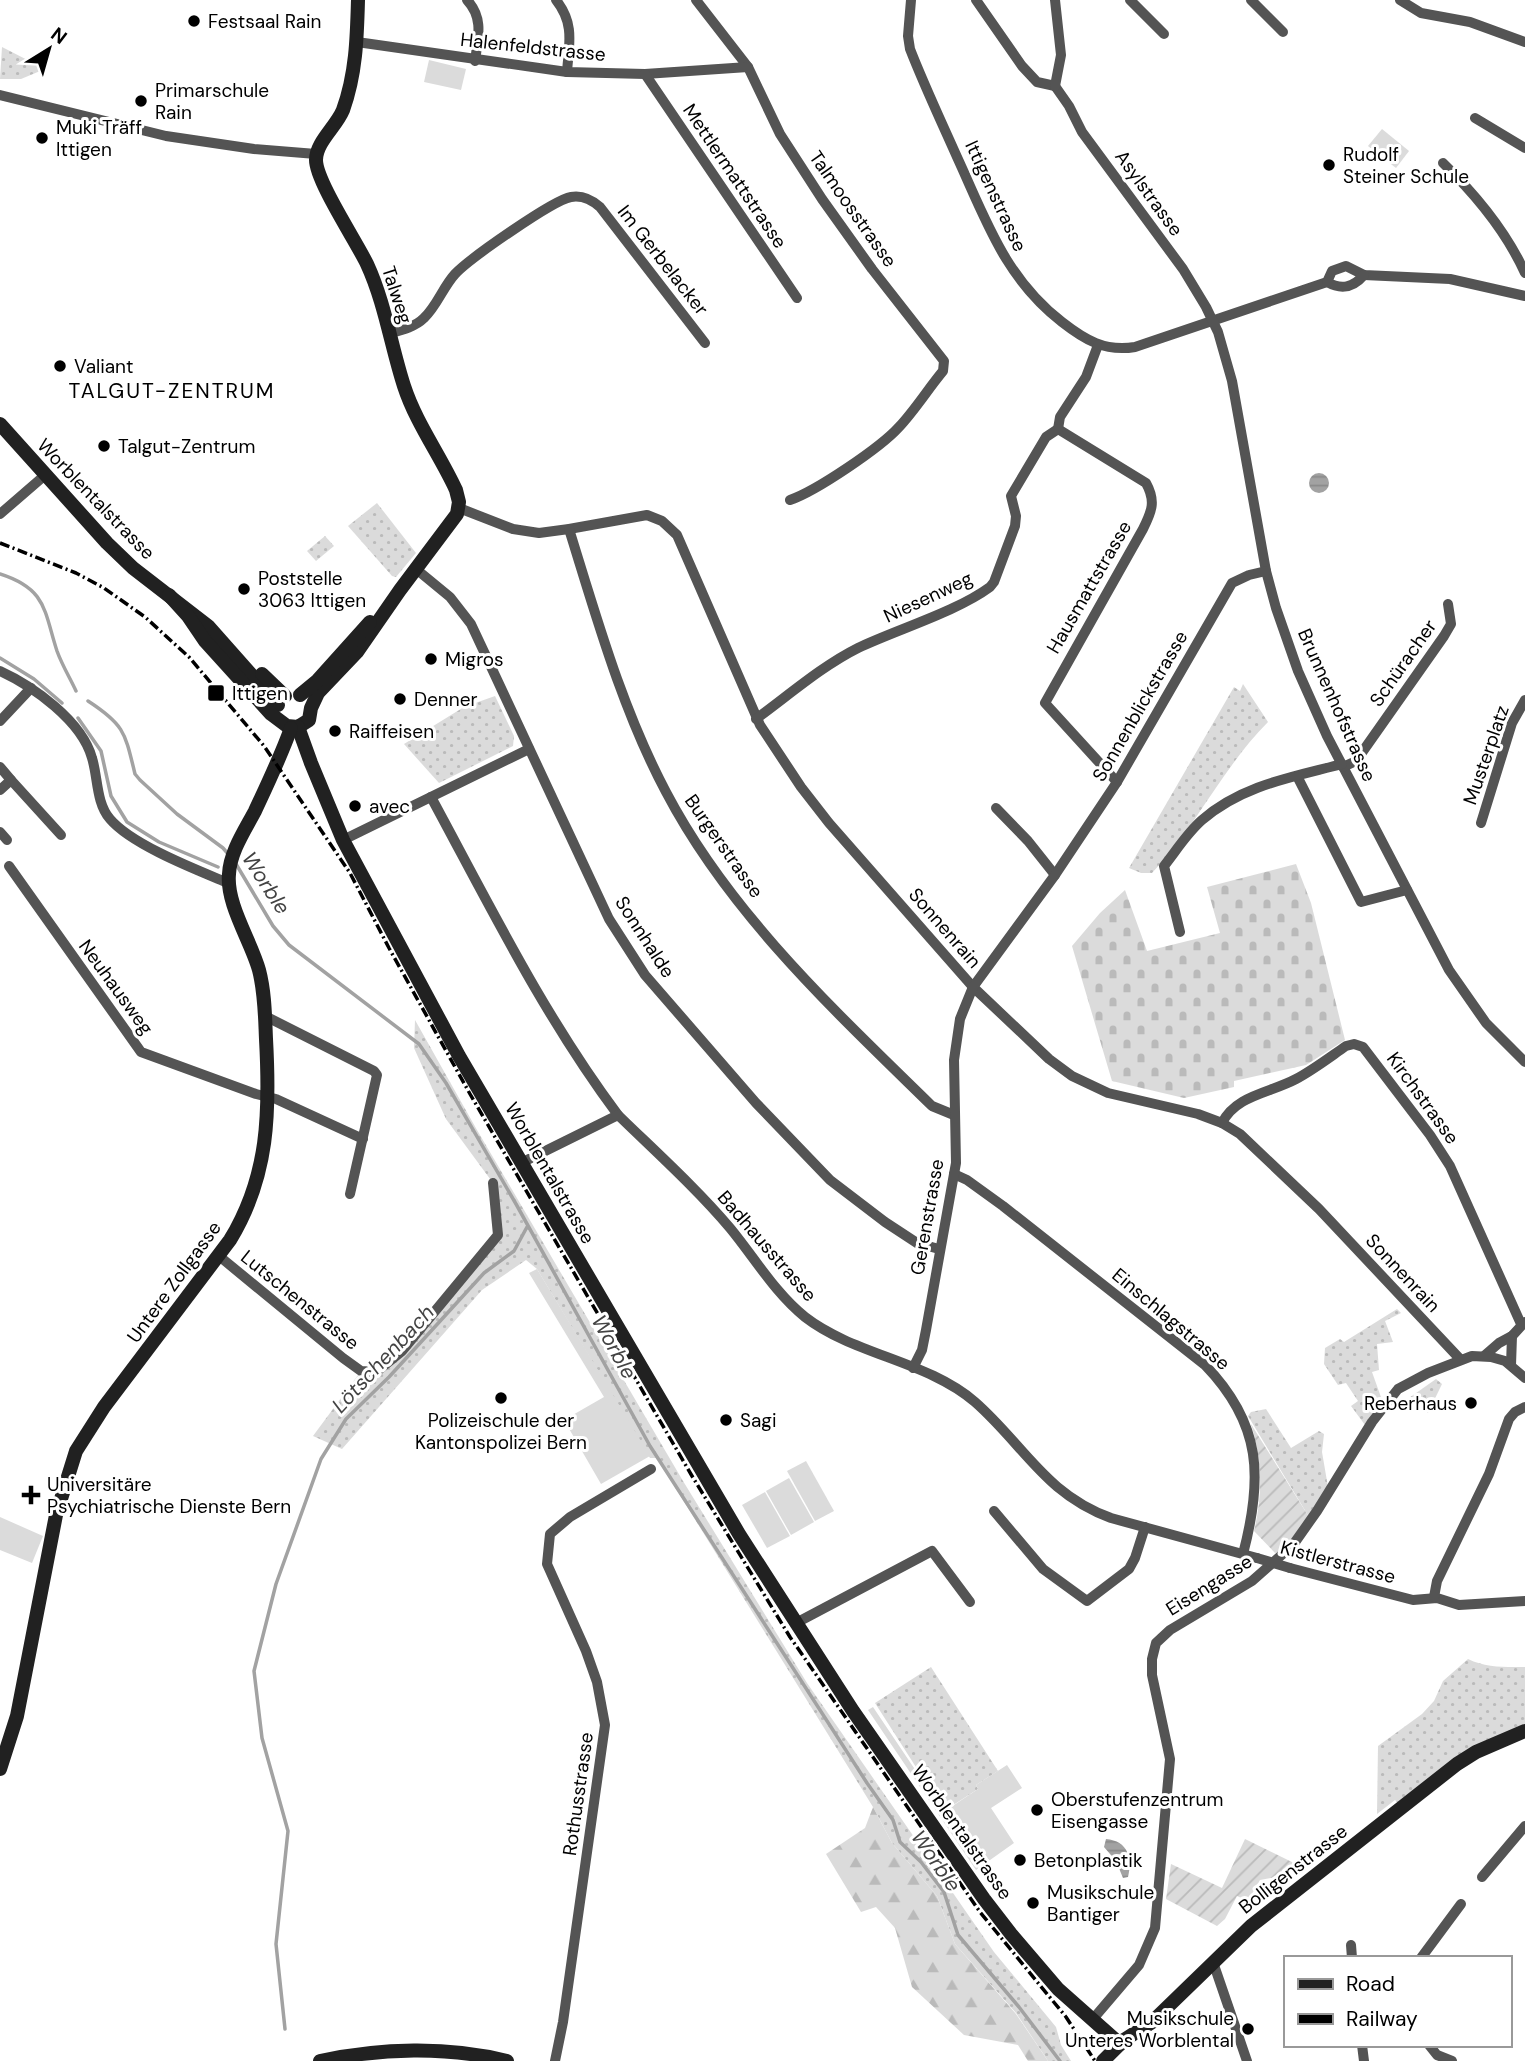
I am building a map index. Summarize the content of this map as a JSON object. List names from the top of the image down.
{
  "streets": {
    "main road": [
      "Talweg",
      "Worblentalstrasse",
      "Untere Zollgasse",
      "Bolligenstrasse"
    ],
    "street": [
      "Halenfeldstrasse",
      "Mettlermattstrasse",
      "Asylstrasse",
      "Ittigenstrasse",
      "Talmoosstrasse",
      "Im Gerbelacker",
      "Hausmattstrasse",
      "Niesenweg",
      "Schüracher",
      "Brunnenhofstrasse",
      "Sonnenblickstrasse",
      "Musterplatz",
      "Burgerstrasse",
      "Sonnenrain",
      "Sonnhalde",
      "Neuhausweg",
      "Kirchstrasse",
      "Gerenstrasse",
      "Badhausstrasse",
      "Lutschenstrasse",
      "Einschlagstrasse",
      "Kistlerstrasse",
      "Eisengasse",
      "Rothusstrasse"
    ]
  },
  "crossings": [
    ["Halenfeldstrasse", "Mettlermattstrasse"],
    ["Halenfeldstrasse", "Talmoosstrasse"],
    ["Asylstrasse", "Ittigenstrasse"],
    ["Asylstrasse", "Brunnenhofstrasse"],
    ["Ittigenstrasse", "Niesenweg"],
    ["Ittigenstrasse", "Brunnenhofstrasse"],
    ["Im Gerbelacker", "Talweg"],
    ["Talweg", "Sonnenrain"],
    ["Worblentalstrasse", "Eisengasse"],
    ["Worblentalstrasse", "Bolligenstrasse"],
    ["Hausmattstrasse", "Niesenweg"],
    ["Hausmattstrasse", "Sonnenblickstrasse"],
    ["Niesenweg", "Sonnenrain"],
    ["Schüracher", "Brunnenhofstrasse"],
    ["Brunnenhofstrasse", "Sonnenblickstrasse"],
    ["Sonnenblickstrasse", "Sonnenrain"],
    ["Sonnenblickstrasse", "Gerenstrasse"],
    ["Burgerstrasse", "Sonnenrain"],
    ["Burgerstrasse", "Gerenstrasse"],
    ["Sonnenrain", "Kirchstrasse"],
    ["Sonnenrain", "Gerenstrasse"],
    ["Sonnenrain", "Eisengasse"],
    ["Sonnhalde", "Gerenstrasse"],
    ["Neuhausweg", "Untere Zollgasse"],
    ["Gerenstrasse", "Badhausstrasse"],
    ["Gerenstrasse", "Einschlagstrasse"],
    ["Gerenstrasse", "Kistlerstrasse"],
    ["Badhausstrasse", "Kistlerstrasse"],
    ["Untere Zollgasse", "Lutschenstrasse"],
    ["Einschlagstrasse", "Kistlerstrasse"]
  ],
  "districts": ["TALGUT-ZENTRUM"],
  "water": ["Worble", "Lötschenbach"],
  "places": {
    "other": [
      "Festsaal Rain",
      "Primarschule Rain",
      "Muki Träff Ittigen",
      "Rudolf Steiner Schule",
      "Valiant",
      "Talgut-Zentrum",
      "Poststelle 3063 Ittigen",
      "Migros",
      "Denner",
      "Raiffeisen",
      "avec",
      "Polizeischule der Kantonspolizei Bern",
      "Reberhaus",
      "Sagi",
      "Oberstufenzentrum Eisengasse",
      "Betonplastik",
      "Musikschule Bantiger",
      "Musikschule Unteres Worblental"
    ],
    "transit": ["Ittigen"],
    "health": ["Universitäre Psychiatrische Dienste Bern"]
  },
  "legend": ["Road", "Railway"],
  "north": "top right"
}
